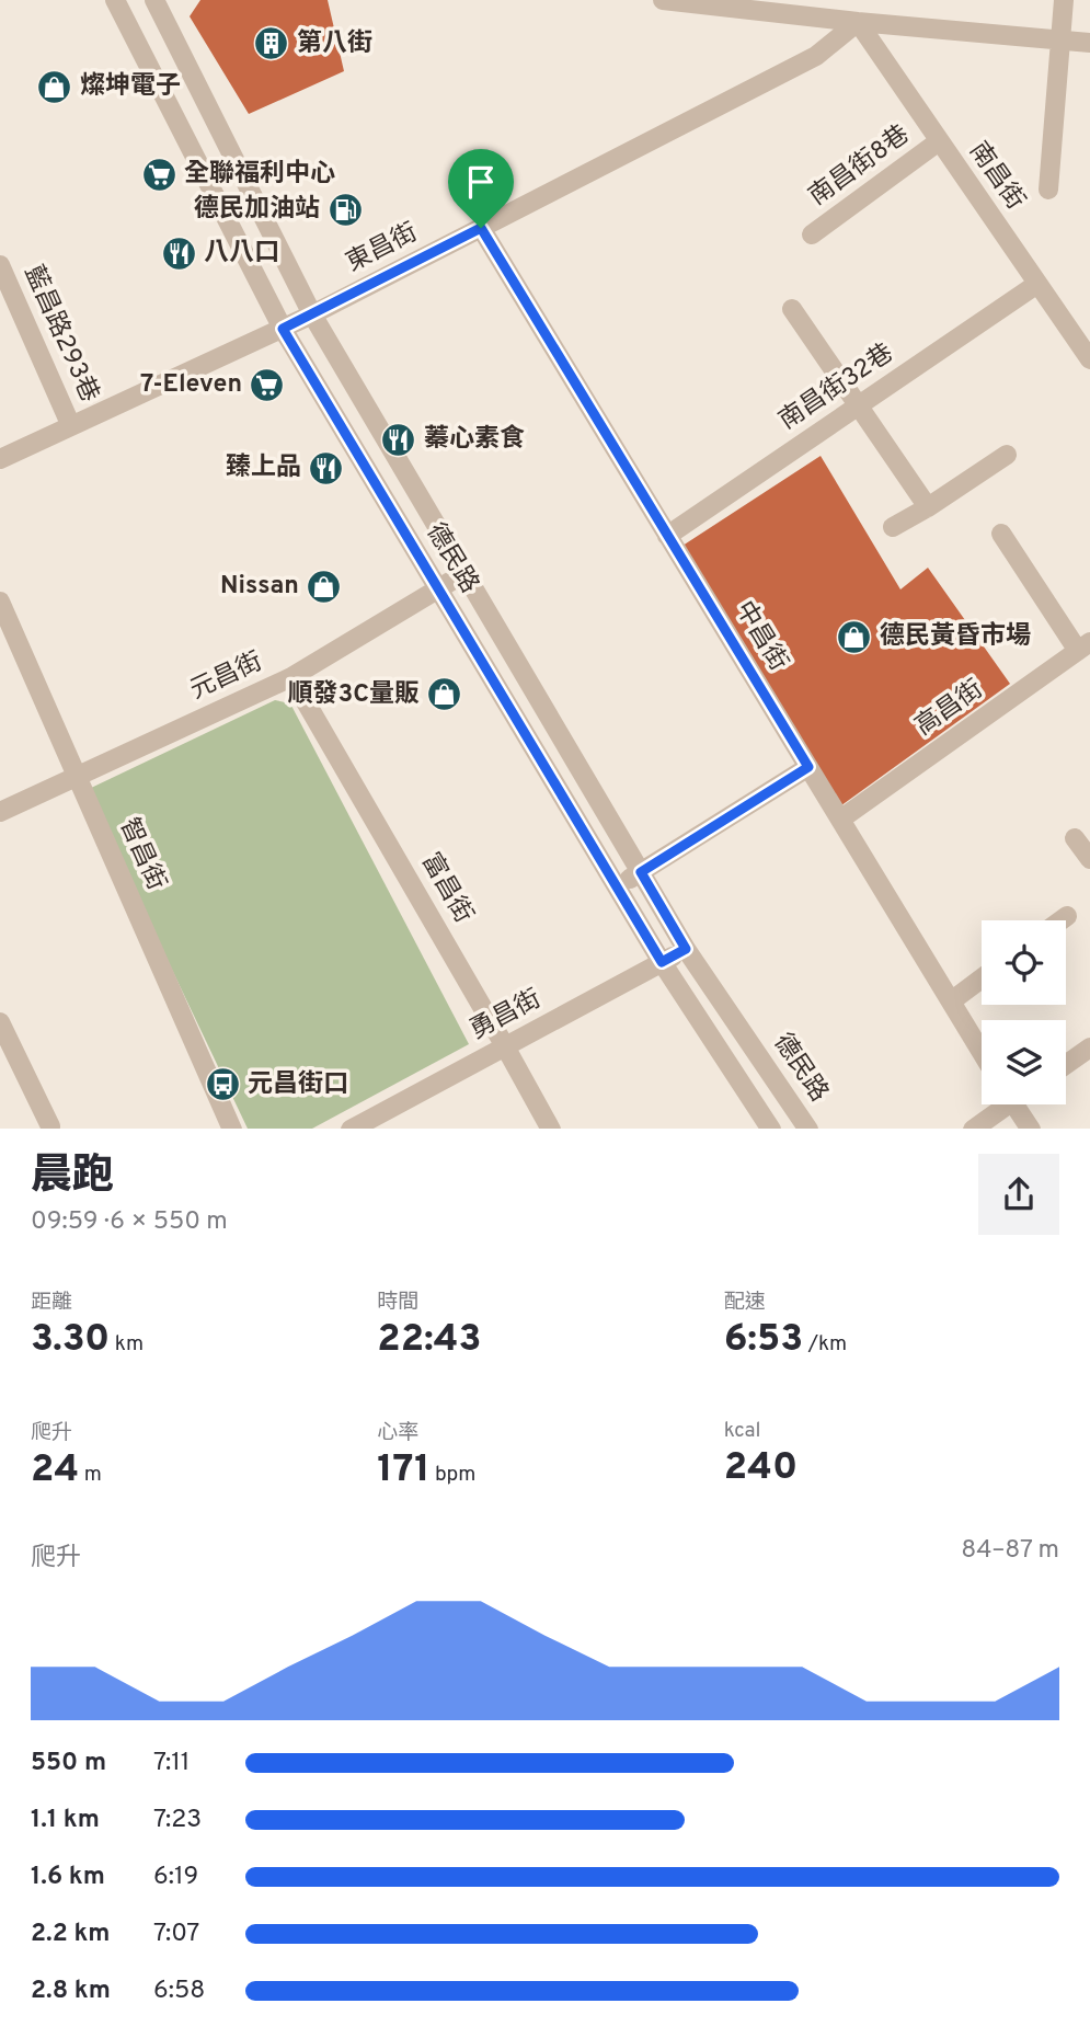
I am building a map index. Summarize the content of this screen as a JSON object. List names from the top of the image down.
{
  "streets": {
    "street": [
      "南昌街8巷",
      "南昌街",
      "東昌街",
      "藍昌路293巷",
      "南昌街32巷",
      "德民路",
      "中昌街",
      "元昌街",
      "高昌街",
      "智昌街",
      "富昌街",
      "勇昌街"
    ]
  },
  "crossings": [
    ["南昌街8巷", "南昌街"],
    ["南昌街", "東昌街"],
    ["南昌街", "南昌街32巷"],
    ["東昌街", "藍昌路293巷"],
    ["東昌街", "德民路"],
    ["東昌街", "中昌街"],
    ["南昌街32巷", "中昌街"],
    ["德民路", "元昌街"],
    ["德民路", "勇昌街"],
    ["中昌街", "高昌街"],
    ["元昌街", "智昌街"],
    ["元昌街", "富昌街"],
    ["富昌街", "勇昌街"]
  ],
  "places": {
    "building": ["第八街"],
    "shop": [
      "燦坤電子",
      "Nissan",
      "德民黃昏市場",
      "順發3C量販"
    ],
    "supermarket": ["全聯福利中心", "7-Eleven"],
    "fuel station": ["德民加油站"],
    "restaurant": ["八八口", "蓁心素食", "臻上品"],
    "bus stop": ["元昌街口"]
  },
  "page": {
    "heading": ["晨跑", "09:59 · 6 × 550 m"],
    "stats": [
      ["距離", "3.30 km"],
      ["時間", "22:43"],
      ["配速", "6:53 /km"],
      ["爬升", "24 m"],
      ["心率", "171 bpm"],
      ["kcal", "240"]
    ],
    "chart": ["爬升", "84–87 m"],
    "list": [
      {
        "name": "550 m",
        "note": "7:11"
      },
      {
        "name": "1.1 km",
        "note": "7:23"
      },
      {
        "name": "1.6 km",
        "note": "6:19"
      },
      {
        "name": "2.2 km",
        "note": "7:07"
      },
      {
        "name": "2.8 km",
        "note": "6:58"
      }
    ]
  }
}
